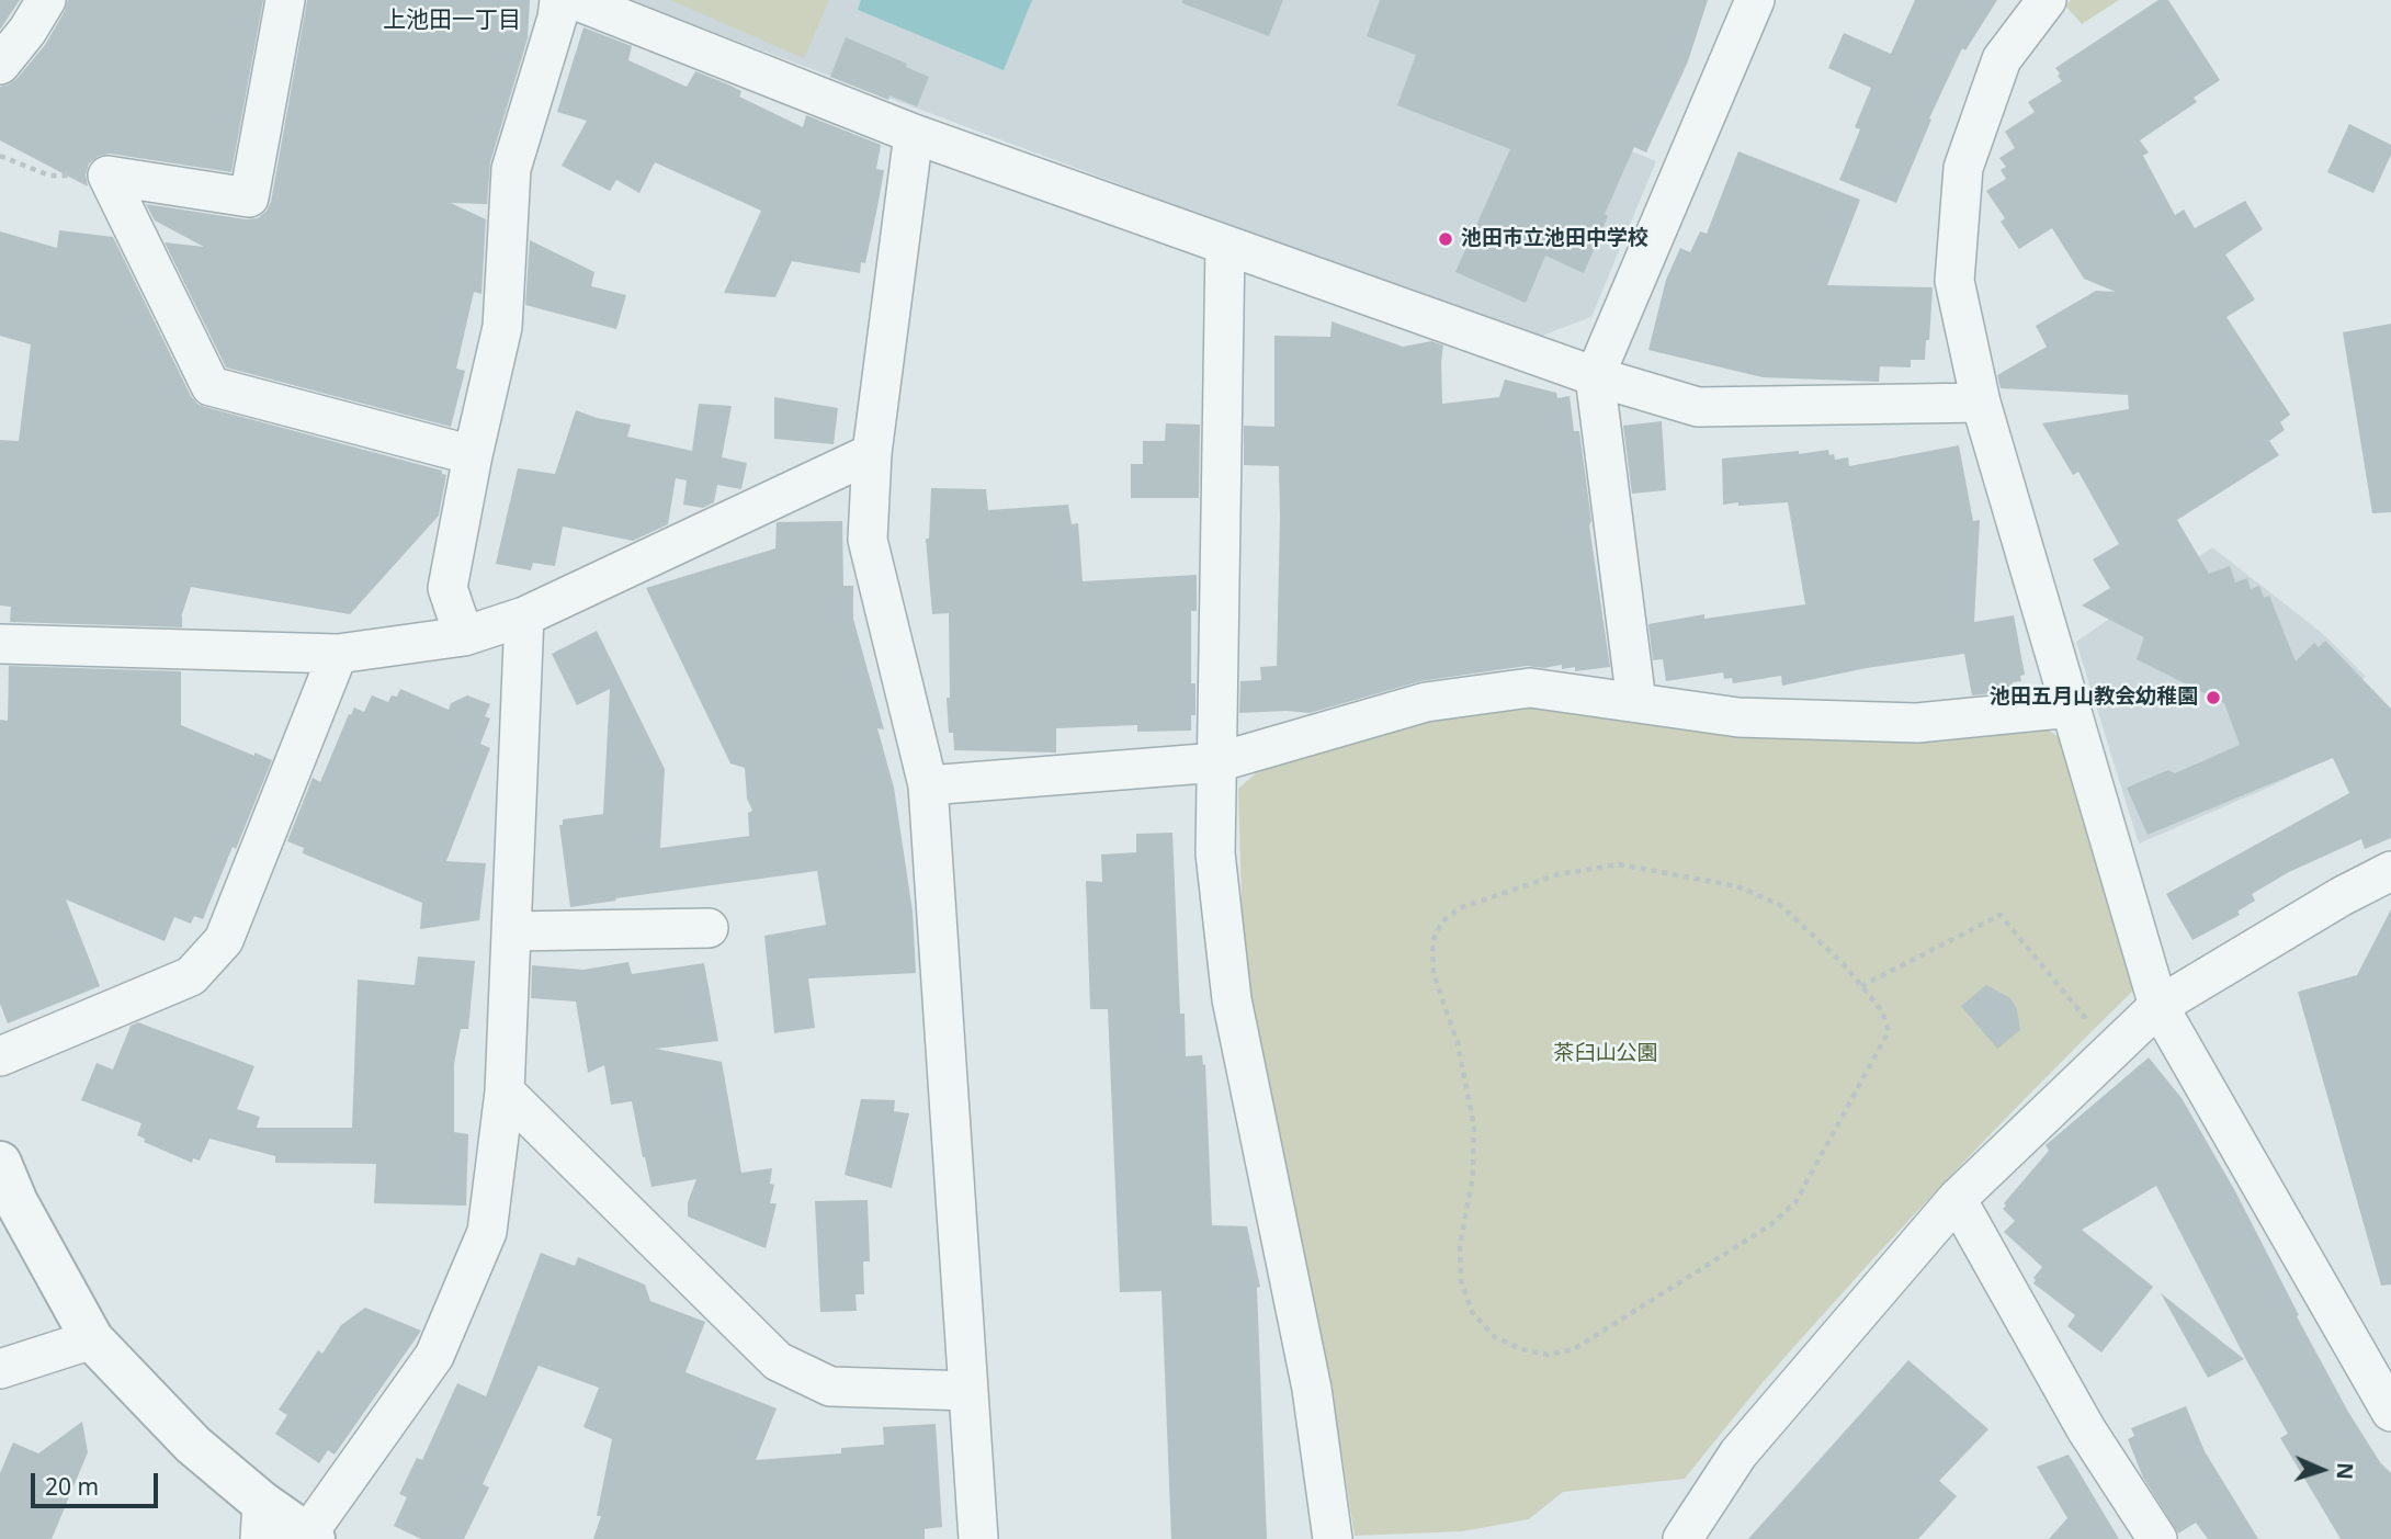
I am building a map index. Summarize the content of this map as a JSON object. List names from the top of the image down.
{
  "districts": ["上池田一丁目"],
  "parks": ["茶臼山公園"],
  "places": ["池田市立池田中学校", "池田五月山教会幼稚園"],
  "scale_bar": "20 m",
  "north": "right"
}
